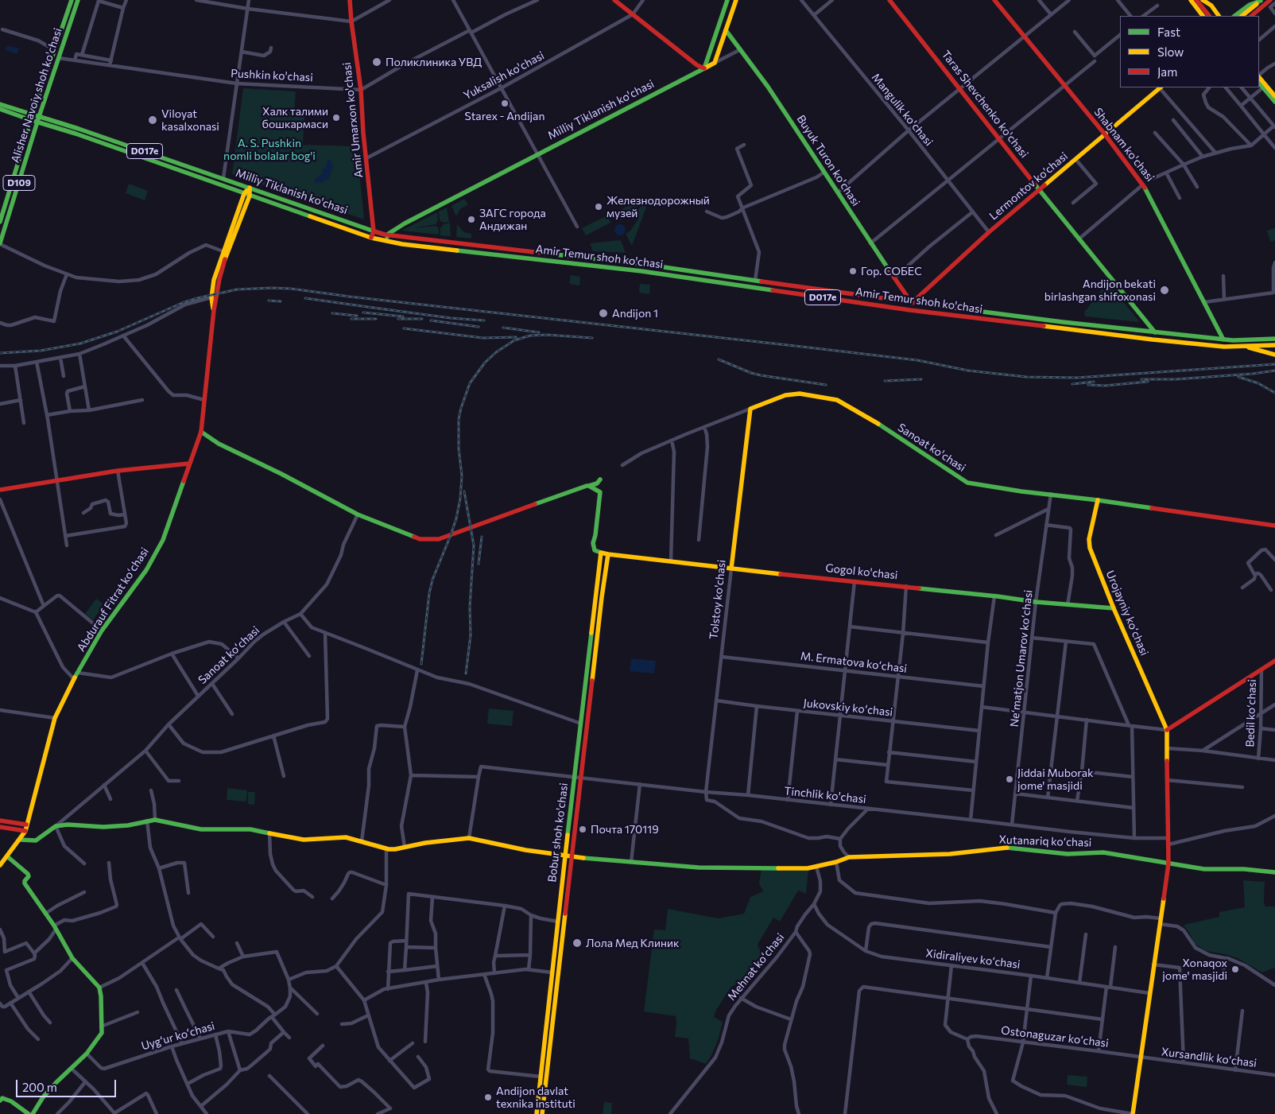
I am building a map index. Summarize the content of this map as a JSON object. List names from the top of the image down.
{
  "streets": {
    "main road": [
      "Alisher Navoiy shoh ko'chasi",
      "Taras Shevchenko ko'chasi",
      "Milliy Tiklanish ko'chasi",
      "Amir Umarxon ko'chasi",
      "Shabnam ko'chasi",
      "D017e",
      "Buyuk Turon ko'chasi",
      "D109",
      "Lermontov ko’chasi",
      "Amir Temur shoh ko'chasi",
      "Sanoat ko'chasi",
      "Gogol ko'chasi",
      "Abdurauf Fitrat koʻchasi",
      "Tolstoy ko'chasi",
      "Urоjayniy koʻchasi",
      "Bobur shoh ko'chasi",
      "Xutanariq koʻchasi"
    ],
    "street": [
      "Pushkin ko'chasi",
      "Yuksalish ko'chasi",
      "Mangulik ko'chasi",
      "Sanoat koʻchasi",
      "Neʻmatjon Umarov koʻchasi",
      "M. Ermatova koʻchasi",
      "Jukovskiy koʻchasi",
      "Bedil koʻchasi",
      "Tinchlik ko'chasi",
      "Xidiraliyev koʻchasi",
      "Mehnat koʻchasi",
      "Uygʻur koʻchasi",
      "Ostonaguzar koʻchasi",
      "Xursandlik koʻchasi"
    ]
  },
  "crossings": [
    ["Pushkin ko'chasi", "Alisher Navoiy shoh ko'chasi"],
    ["Pushkin ko'chasi", "Amir Umarxon ko'chasi"],
    ["Yuksalish ko'chasi", "Amir Umarxon ko'chasi"],
    ["Alisher Navoiy shoh ko'chasi", "Milliy Tiklanish ko'chasi"],
    ["Taras Shevchenko ko'chasi", "Lermontov ko’chasi"],
    ["Taras Shevchenko ko'chasi", "Amir Temur shoh ko'chasi"],
    ["Milliy Tiklanish ko'chasi", "Amir Umarxon ko'chasi"],
    ["Milliy Tiklanish ko'chasi", "Amir Temur shoh ko'chasi"],
    ["Milliy Tiklanish ko'chasi", "Abdurauf Fitrat koʻchasi"],
    ["Mangulik ko'chasi", "Lermontov ko’chasi"],
    ["Amir Umarxon ko'chasi", "Amir Temur shoh ko'chasi"],
    ["Shabnam ko'chasi", "Lermontov ko’chasi"],
    ["Shabnam ko'chasi", "Amir Temur shoh ko'chasi"],
    ["Buyuk Turon ko'chasi", "Lermontov ko’chasi"],
    ["Buyuk Turon ko'chasi", "Amir Temur shoh ko'chasi"],
    ["Lermontov ko’chasi", "Amir Temur shoh ko'chasi"],
    ["Sanoat ko'chasi", "Tolstoy ko'chasi"],
    ["Sanoat ko'chasi", "Urоjayniy koʻchasi"],
    ["Sanoat ko'chasi", "Neʻmatjon Umarov koʻchasi"],
    ["Gogol ko'chasi", "Tolstoy ko'chasi"],
    ["Gogol ko'chasi", "Urоjayniy koʻchasi"],
    ["Gogol ko'chasi", "Neʻmatjon Umarov koʻchasi"],
    ["Gogol ko'chasi", "Bobur shoh ko'chasi"],
    ["Tolstoy ko'chasi", "M. Ermatova koʻchasi"],
    ["Tolstoy ko'chasi", "Jukovskiy koʻchasi"],
    ["Tolstoy ko'chasi", "Tinchlik ko'chasi"],
    ["Neʻmatjon Umarov koʻchasi", "Tinchlik ko'chasi"],
    ["Tinchlik ko'chasi", "Bobur shoh ko'chasi"],
    ["Bobur shoh ko'chasi", "Xutanariq koʻchasi"],
    ["Xutanariq koʻchasi", "Mehnat koʻchasi"],
    ["Xidiraliyev koʻchasi", "Mehnat koʻchasi"],
    ["Ostonaguzar koʻchasi", "Xursandlik koʻchasi"]
  ],
  "parks": ["A. S. Pushkin nomli bolalar bog'i"],
  "places": [
    "Поликлиника УВД",
    "Starex - Andijan",
    "Халк талими бошкармаси",
    "Viloyat kasalxonasi",
    "Железнодорожный музей",
    "ЗАГС города Андижан",
    "Гор. СОБЕС",
    "Аndijon bekati birlashgan shifoxonasi",
    "Andijon 1",
    "Jiddai Muborak jome' masjidi",
    "Почта 170119",
    "Лола Мед Клиник",
    "Xonaqox jome' masjidi",
    "Andijon davlat texnika instituti"
  ],
  "legend": ["Fast", "Slow", "Jam"],
  "scale_bar": "200 m"
}
